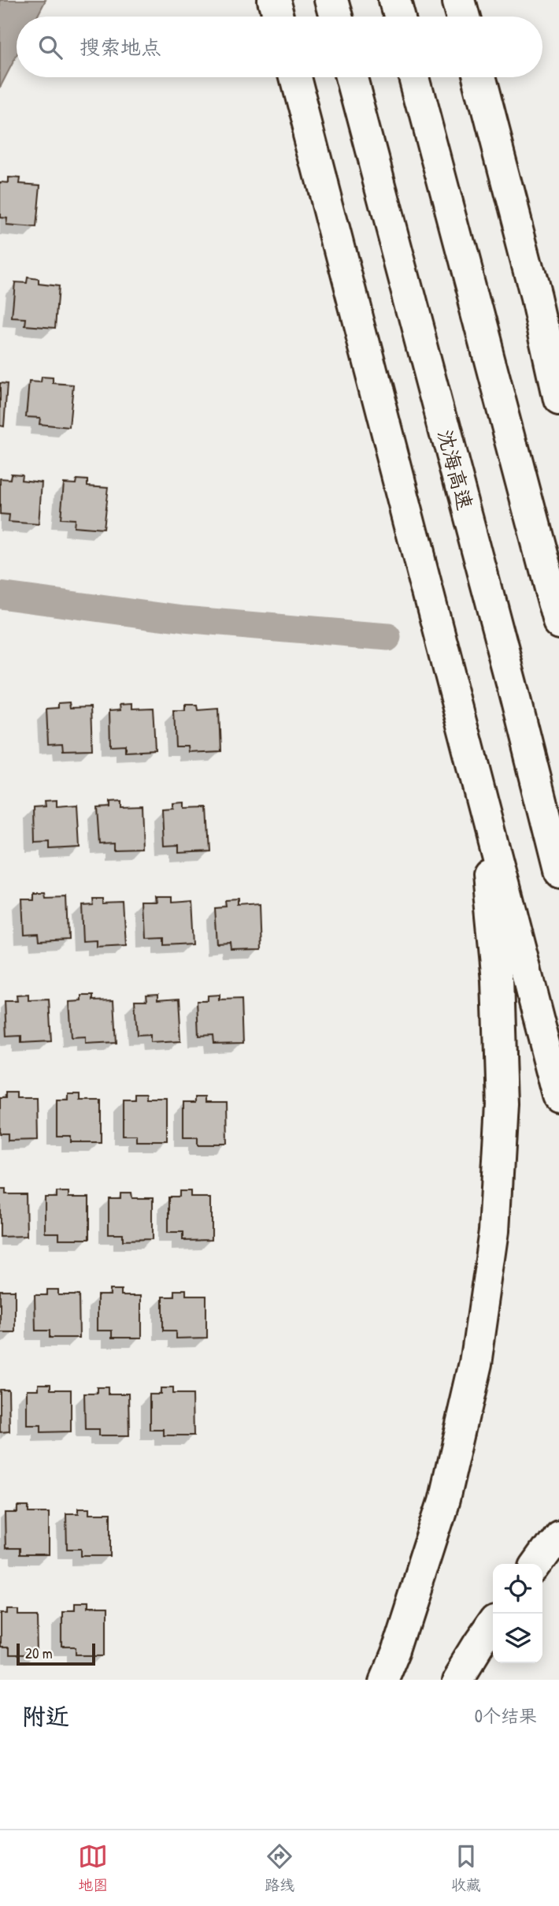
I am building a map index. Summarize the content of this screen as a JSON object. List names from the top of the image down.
{
  "streets": {
    "highway": ["沈海高速"]
  },
  "scale_bar": "20 m",
  "page": {
    "search": "搜索地点",
    "scale": "20 m",
    "heading": ["附近", "0个结果"],
    "nav": ["地图", "路线", "收藏"]
  }
}
